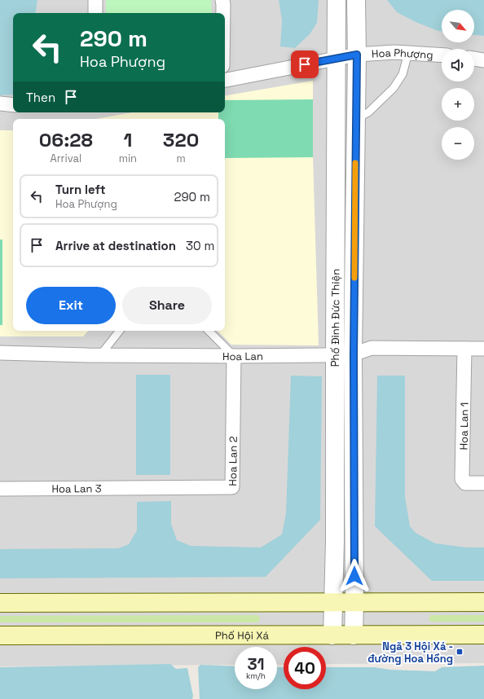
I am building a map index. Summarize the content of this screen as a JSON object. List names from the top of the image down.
{
  "streets": {
    "main road": ["Phố Hội Xá"],
    "street": [
      "Hoa Phượng",
      "Phố Đinh Đức Thiện",
      "Hoa Lan",
      "Hoa Lan 1",
      "Hoa Lan 2",
      "Hoa Lan 3"
    ]
  },
  "crossings": [
    ["Hoa Phượng", "Phố Đinh Đức Thiện"],
    ["Phố Đinh Đức Thiện", "Hoa Lan"],
    ["Phố Đinh Đức Thiện", "Phố Hội Xá"],
    ["Hoa Lan", "Hoa Lan 1"],
    ["Hoa Lan", "Hoa Lan 2"],
    ["Hoa Lan 2", "Hoa Lan 3"]
  ],
  "places": {
    "transit": ["Ngã 3 Hội Xá - đường Hoa Hồng"]
  },
  "north": "bottom right",
  "page": {
    "map_buttons": ["+", "−"],
    "turn": ["290 m", "Hoa Phượng"],
    "then": "Then",
    "eta": [
      "06:28",
      "Arrival",
      "1",
      "min",
      "320",
      "m"
    ],
    "list": [
      {
        "name": "Turn left",
        "note": "Hoa Phượng",
        "value": "290 m"
      },
      {
        "name": "Arrive at destination",
        "value": "30 m"
      }
    ],
    "buttons": ["Exit", "Share"],
    "speed": "31 km/h",
    "limit": "40"
  }
}
